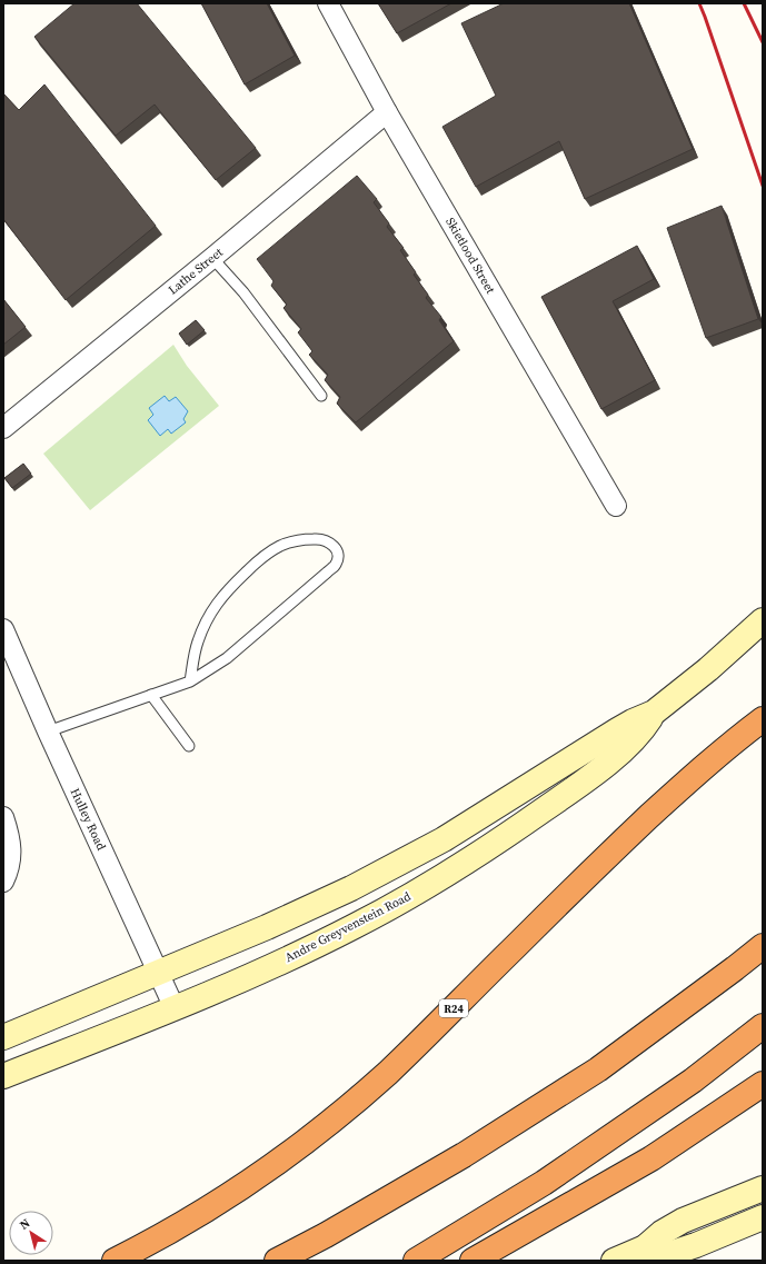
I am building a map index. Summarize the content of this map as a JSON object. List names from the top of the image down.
{
  "streets": {
    "highway": ["R24"],
    "main road": ["Andre Greyvenstein Road"],
    "street": ["Skietlood Street", "Lathe Street", "Hulley Road"]
  },
  "crossings": [
    ["Skietlood Street", "Lathe Street"],
    ["Hulley Road", "Andre Greyvenstein Road"]
  ],
  "north": "top left"
}
